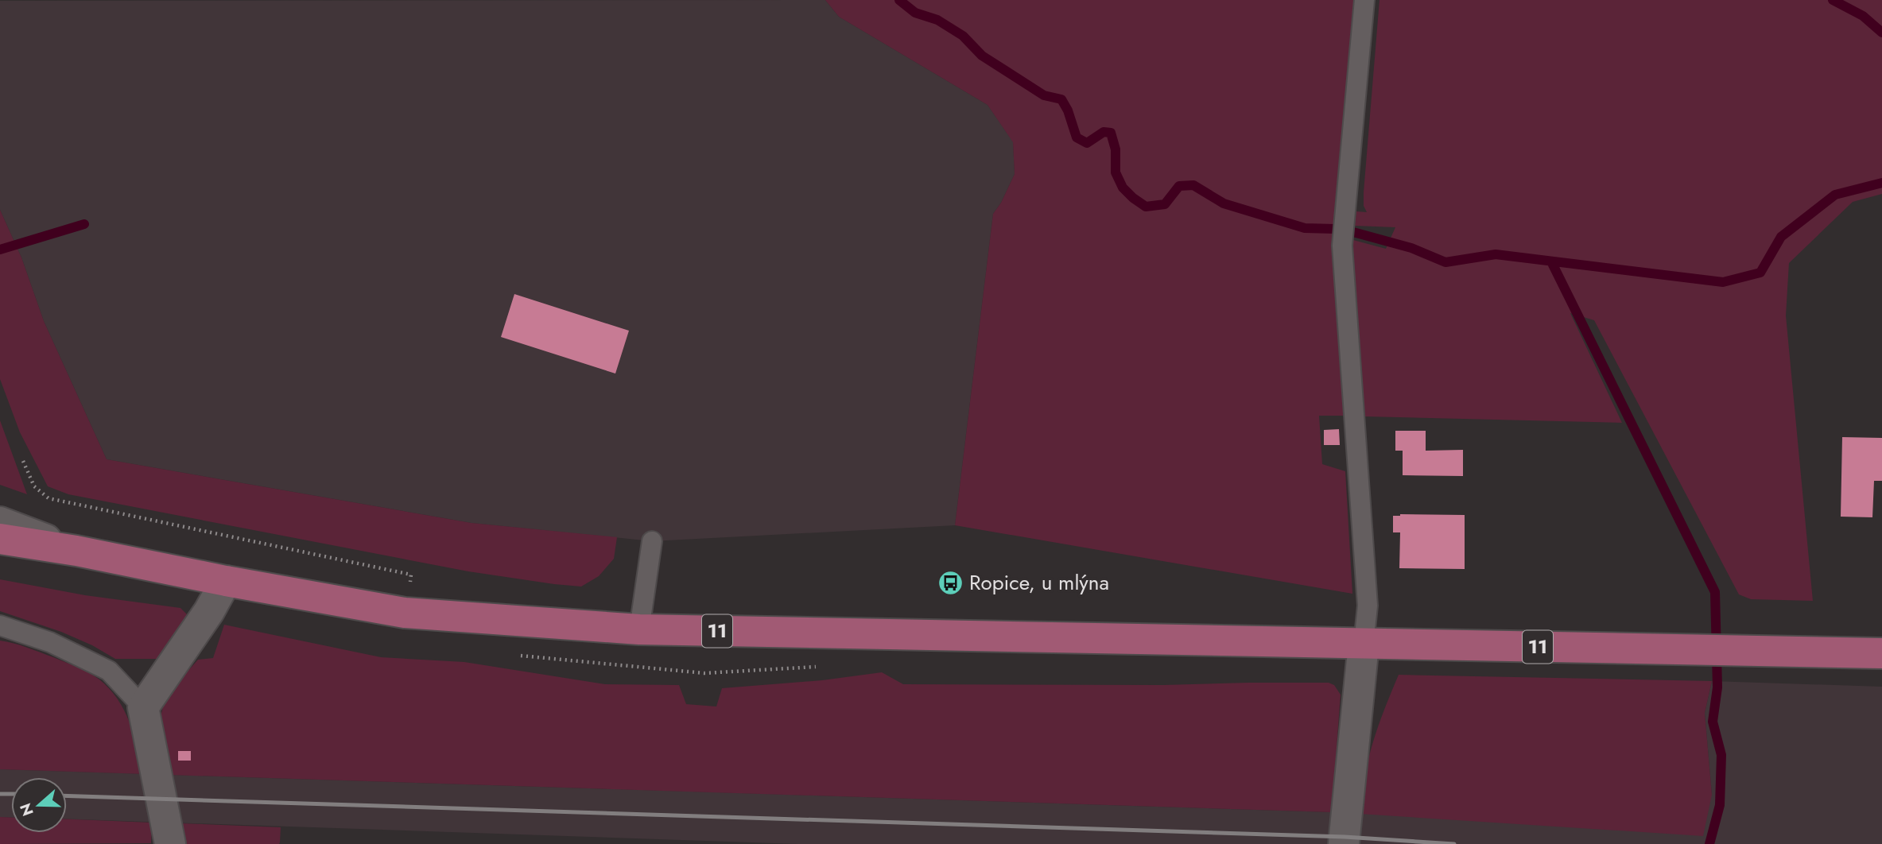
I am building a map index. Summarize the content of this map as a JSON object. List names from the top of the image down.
{
  "streets": {
    "main road": ["11"]
  },
  "places": {
    "bus stop": ["Ropice, u mlýna"]
  },
  "north": "left"
}
